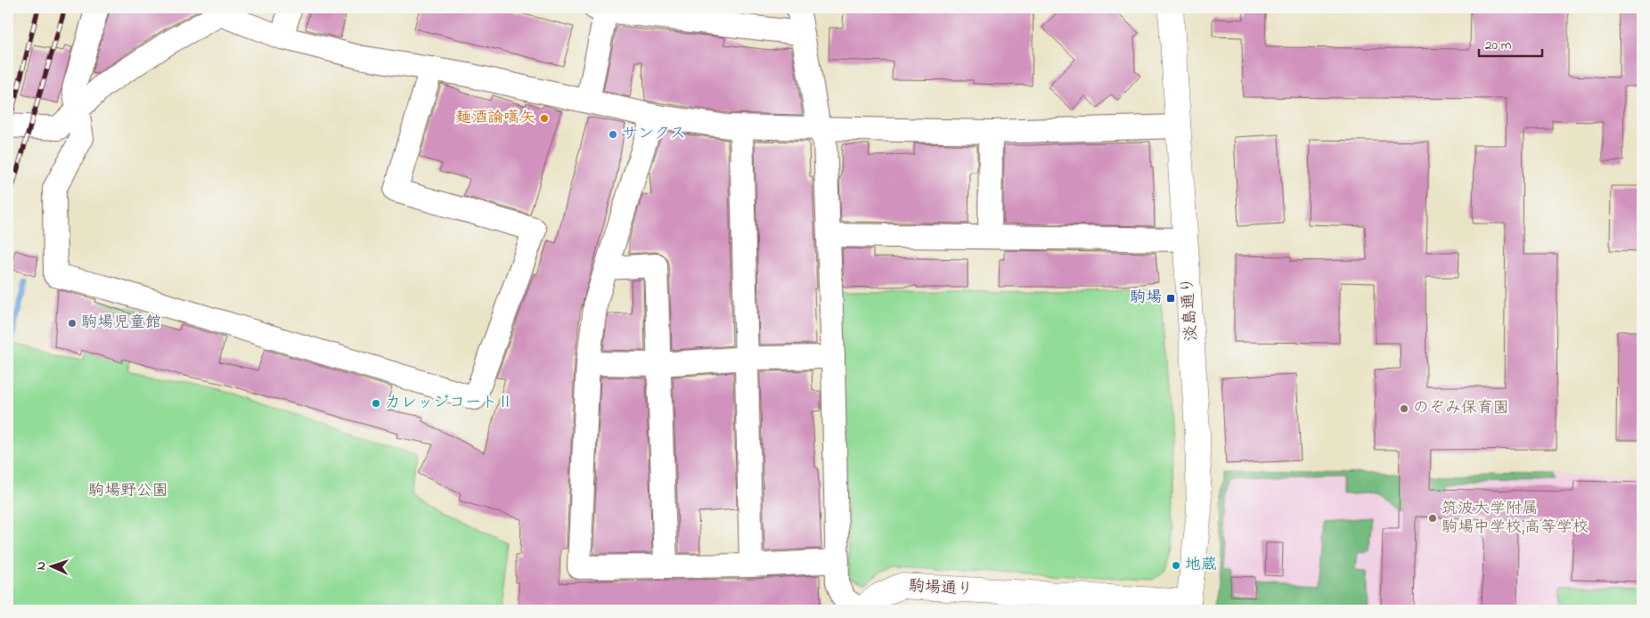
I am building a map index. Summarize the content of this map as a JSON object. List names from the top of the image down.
{
  "streets": {
    "main road": ["淡島通り", "駒場通り"]
  },
  "crossings": [
    ["淡島通り", "駒場通り"]
  ],
  "parks": ["駒場野公園"],
  "places": {
    "other": [
      "麺酒論嚆矢",
      "サンクス",
      "駒場児童館",
      "カレッジコートⅡ",
      "のぞみ保育園",
      "筑波大学附属 駒場中学校,高等学校",
      "地蔵"
    ],
    "transit": ["駒場"]
  },
  "scale_bar": "20 m",
  "north": "left"
}
